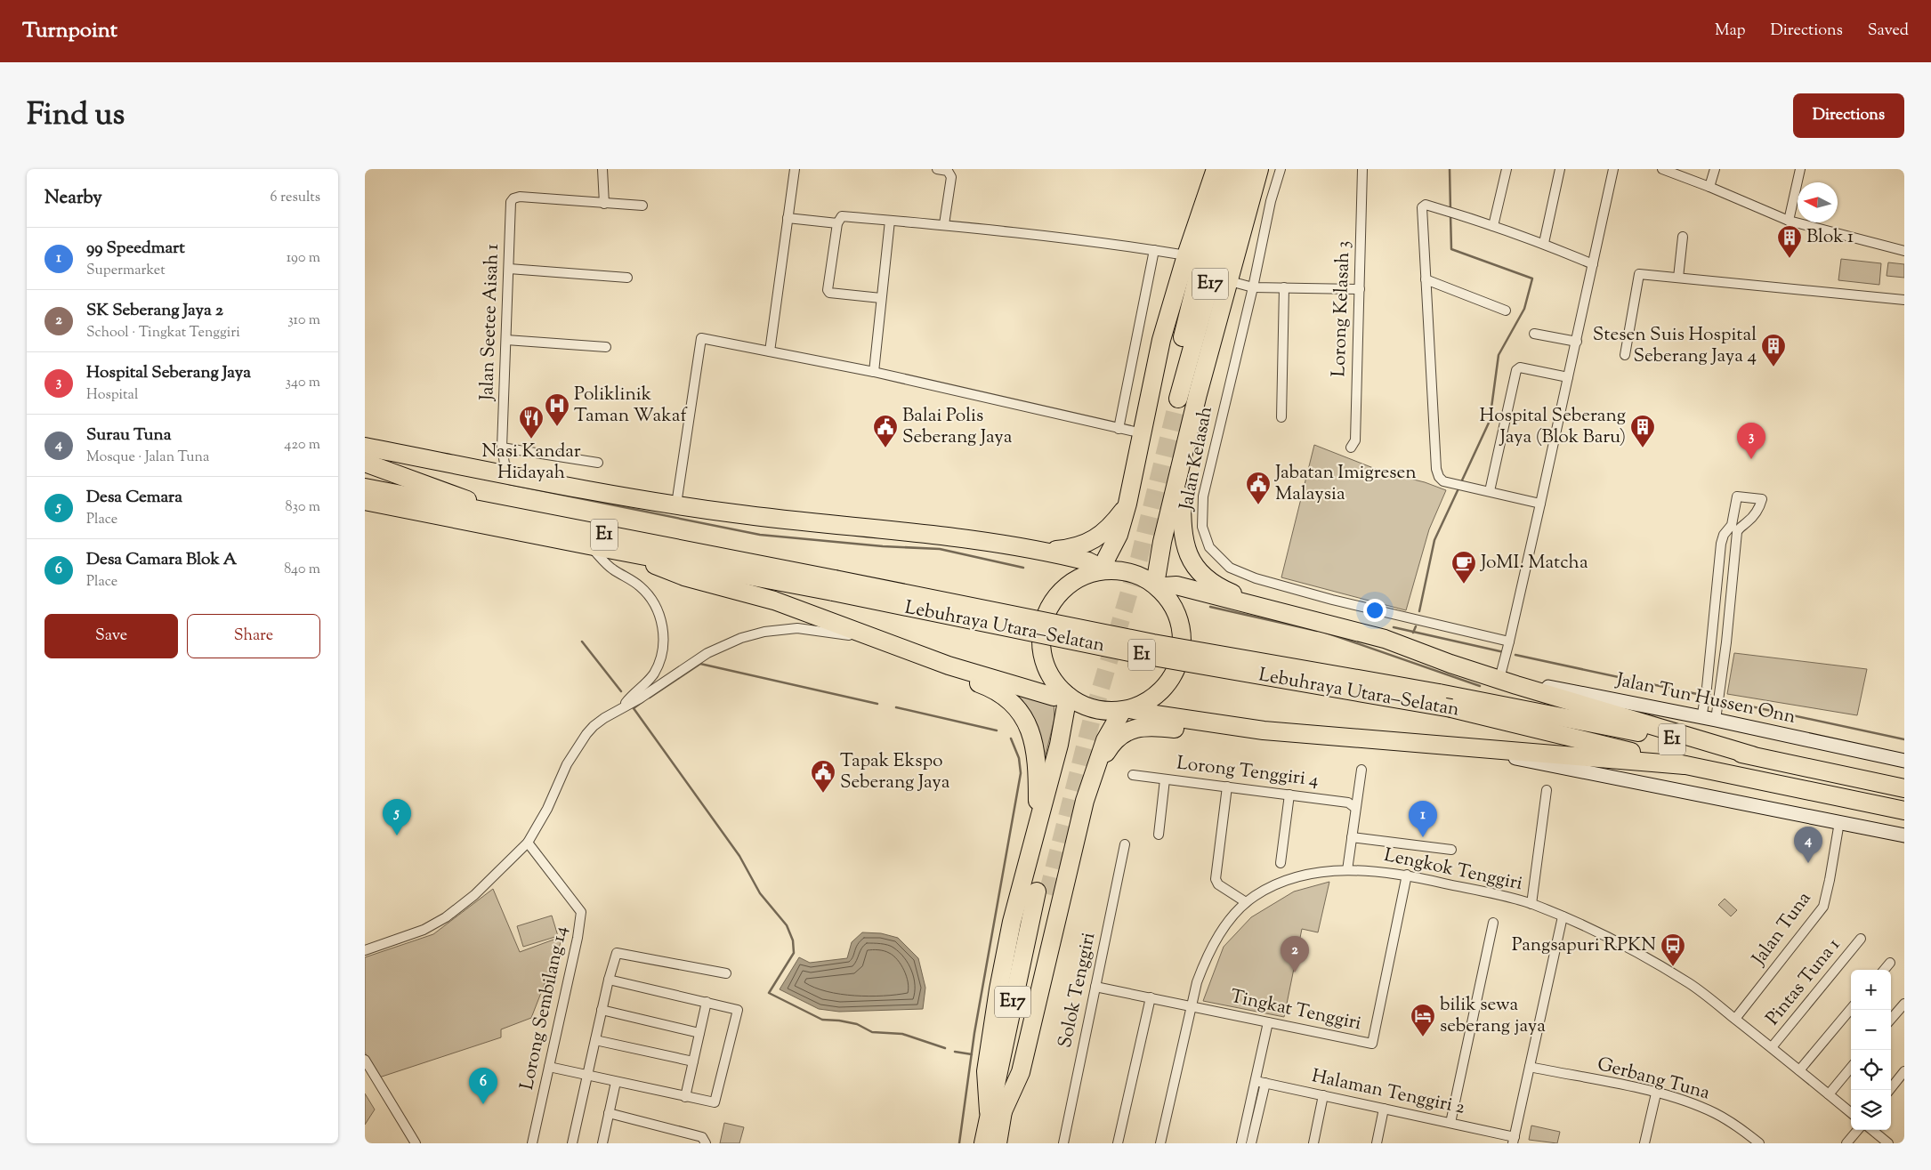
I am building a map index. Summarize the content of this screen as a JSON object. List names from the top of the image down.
{
  "streets": {
    "highway": ["E17", "E1", "Lebuhraya Utara–Selatan"],
    "main road": ["Jalan Tun Hussen Onn"],
    "street": [
      "Lorong Kelasah 3",
      "Jalan Seetee Aisah 1",
      "Jalan Kelasah",
      "Lorong Tenggiri 4",
      "Lengkok Tenggiri",
      "Jalan Tuna",
      "Pintas Tuna 1",
      "Solok Tenggiri",
      "Lorong Sembilang 14",
      "Tingkat Tenggiri",
      "Gerbang Tuna",
      "Halaman Tenggiri 2"
    ]
  },
  "crossings": [
    ["Lengkok Tenggiri", "Jalan Tuna"],
    ["Lengkok Tenggiri", "Pintas Tuna 1"],
    ["Lengkok Tenggiri", "Tingkat Tenggiri"],
    ["Solok Tenggiri", "Tingkat Tenggiri"]
  ],
  "places": {
    "building": ["Blok 1", "Stesen Suis Hospital Seberang Jaya 4", "Hospital Seberang Jaya (Blok Baru)"],
    "hospital": ["Poliklinik Taman Wakaf"],
    "restaurant": ["Nasi Kandar Hidayah"],
    "public building": ["Balai Polis Seberang Jaya", "Jabatan Imigresen Malaysia", "Tapak Ekspo Seberang Jaya"],
    "cafe": ["JoMI. Matcha"],
    "bus stop": ["Pangsapuri RPKN"],
    "hotel": ["bilik sewa seberang jaya"]
  },
  "north": "left",
  "page": {
    "header": "Turnpoint",
    "nav": ["Map", "Directions", "Saved"],
    "title": "Find us",
    "buttons": [
      "Directions",
      ["Save", "Share"]
    ],
    "heading": ["Nearby", "6 results"],
    "list": [
      {
        "mark": "1",
        "name": "99 Speedmart",
        "note": "Supermarket",
        "value": "190 m"
      },
      {
        "mark": "2",
        "name": "SK Seberang Jaya 2",
        "note": "School · Tingkat Tenggiri",
        "value": "310 m"
      },
      {
        "mark": "3",
        "name": "Hospital Seberang Jaya",
        "note": "Hospital",
        "value": "340 m"
      },
      {
        "mark": "4",
        "name": "Surau Tuna",
        "note": "Mosque · Jalan Tuna",
        "value": "420 m"
      },
      {
        "mark": "5",
        "name": "Desa Cemara",
        "note": "Place",
        "value": "830 m"
      },
      {
        "mark": "6",
        "name": "Desa Camara Blok A",
        "note": "Place",
        "value": "840 m"
      }
    ],
    "pins": [
      "3",
      "5",
      "1",
      "4",
      "2",
      "6"
    ],
    "map_buttons": ["+", "−"]
  }
}
